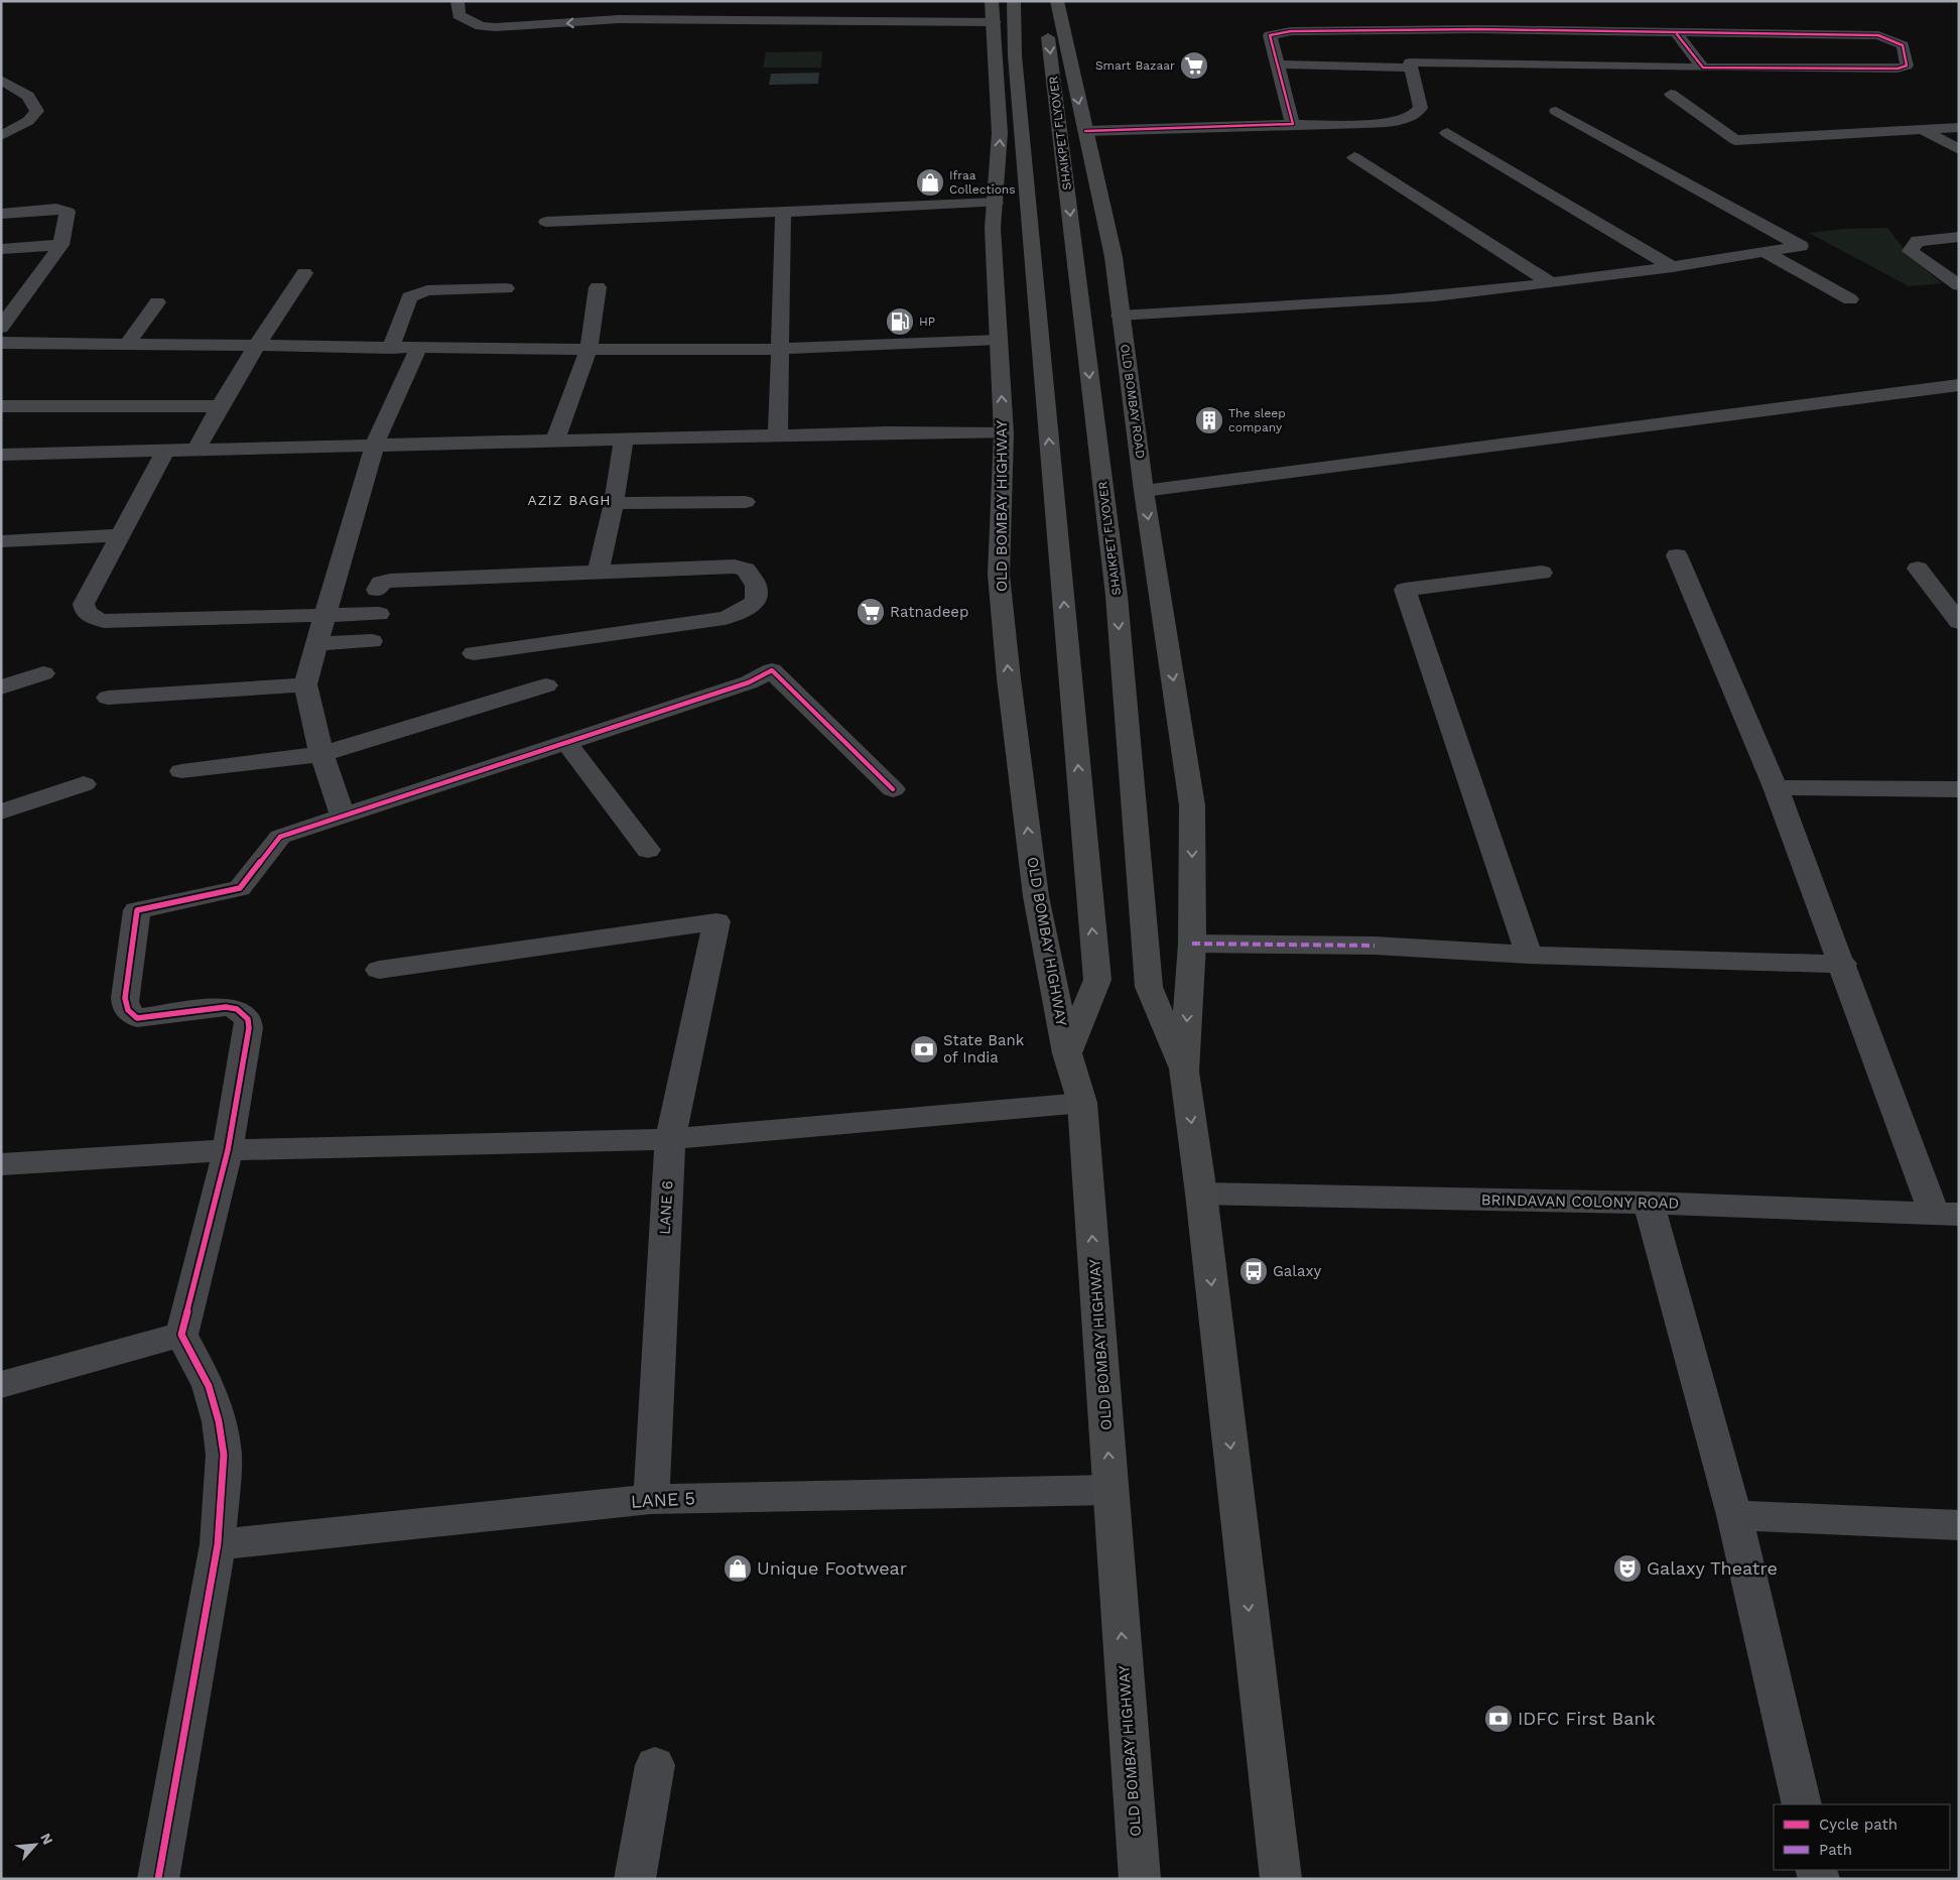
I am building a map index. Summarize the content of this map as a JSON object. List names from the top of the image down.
{
  "streets": {
    "main road": ["SHAIKPET FLYOVER", "OLD BOMBAY ROAD", "OLD BOMBAY HIGHWAY"],
    "street": ["BRINDAVAN COLONY ROAD", "LANE 6", "LANE 5"]
  },
  "crossings": [
    ["OLD BOMBAY HIGHWAY", "LANE 5"],
    ["LANE 6", "LANE 5"]
  ],
  "districts": ["AZIZ BAGH"],
  "places": {
    "supermarket": ["Smart Bazaar", "Ratnadeep"],
    "shop": ["Ifraa Collections", "Unique Footwear"],
    "fuel station": ["HP"],
    "building": ["The sleep company"],
    "bank": ["State Bank of India", "IDFC First Bank"],
    "bus stop": ["Galaxy"],
    "theatre": ["Galaxy Theatre"]
  },
  "legend": ["Cycle path", "Path"],
  "north": "top right"
}
